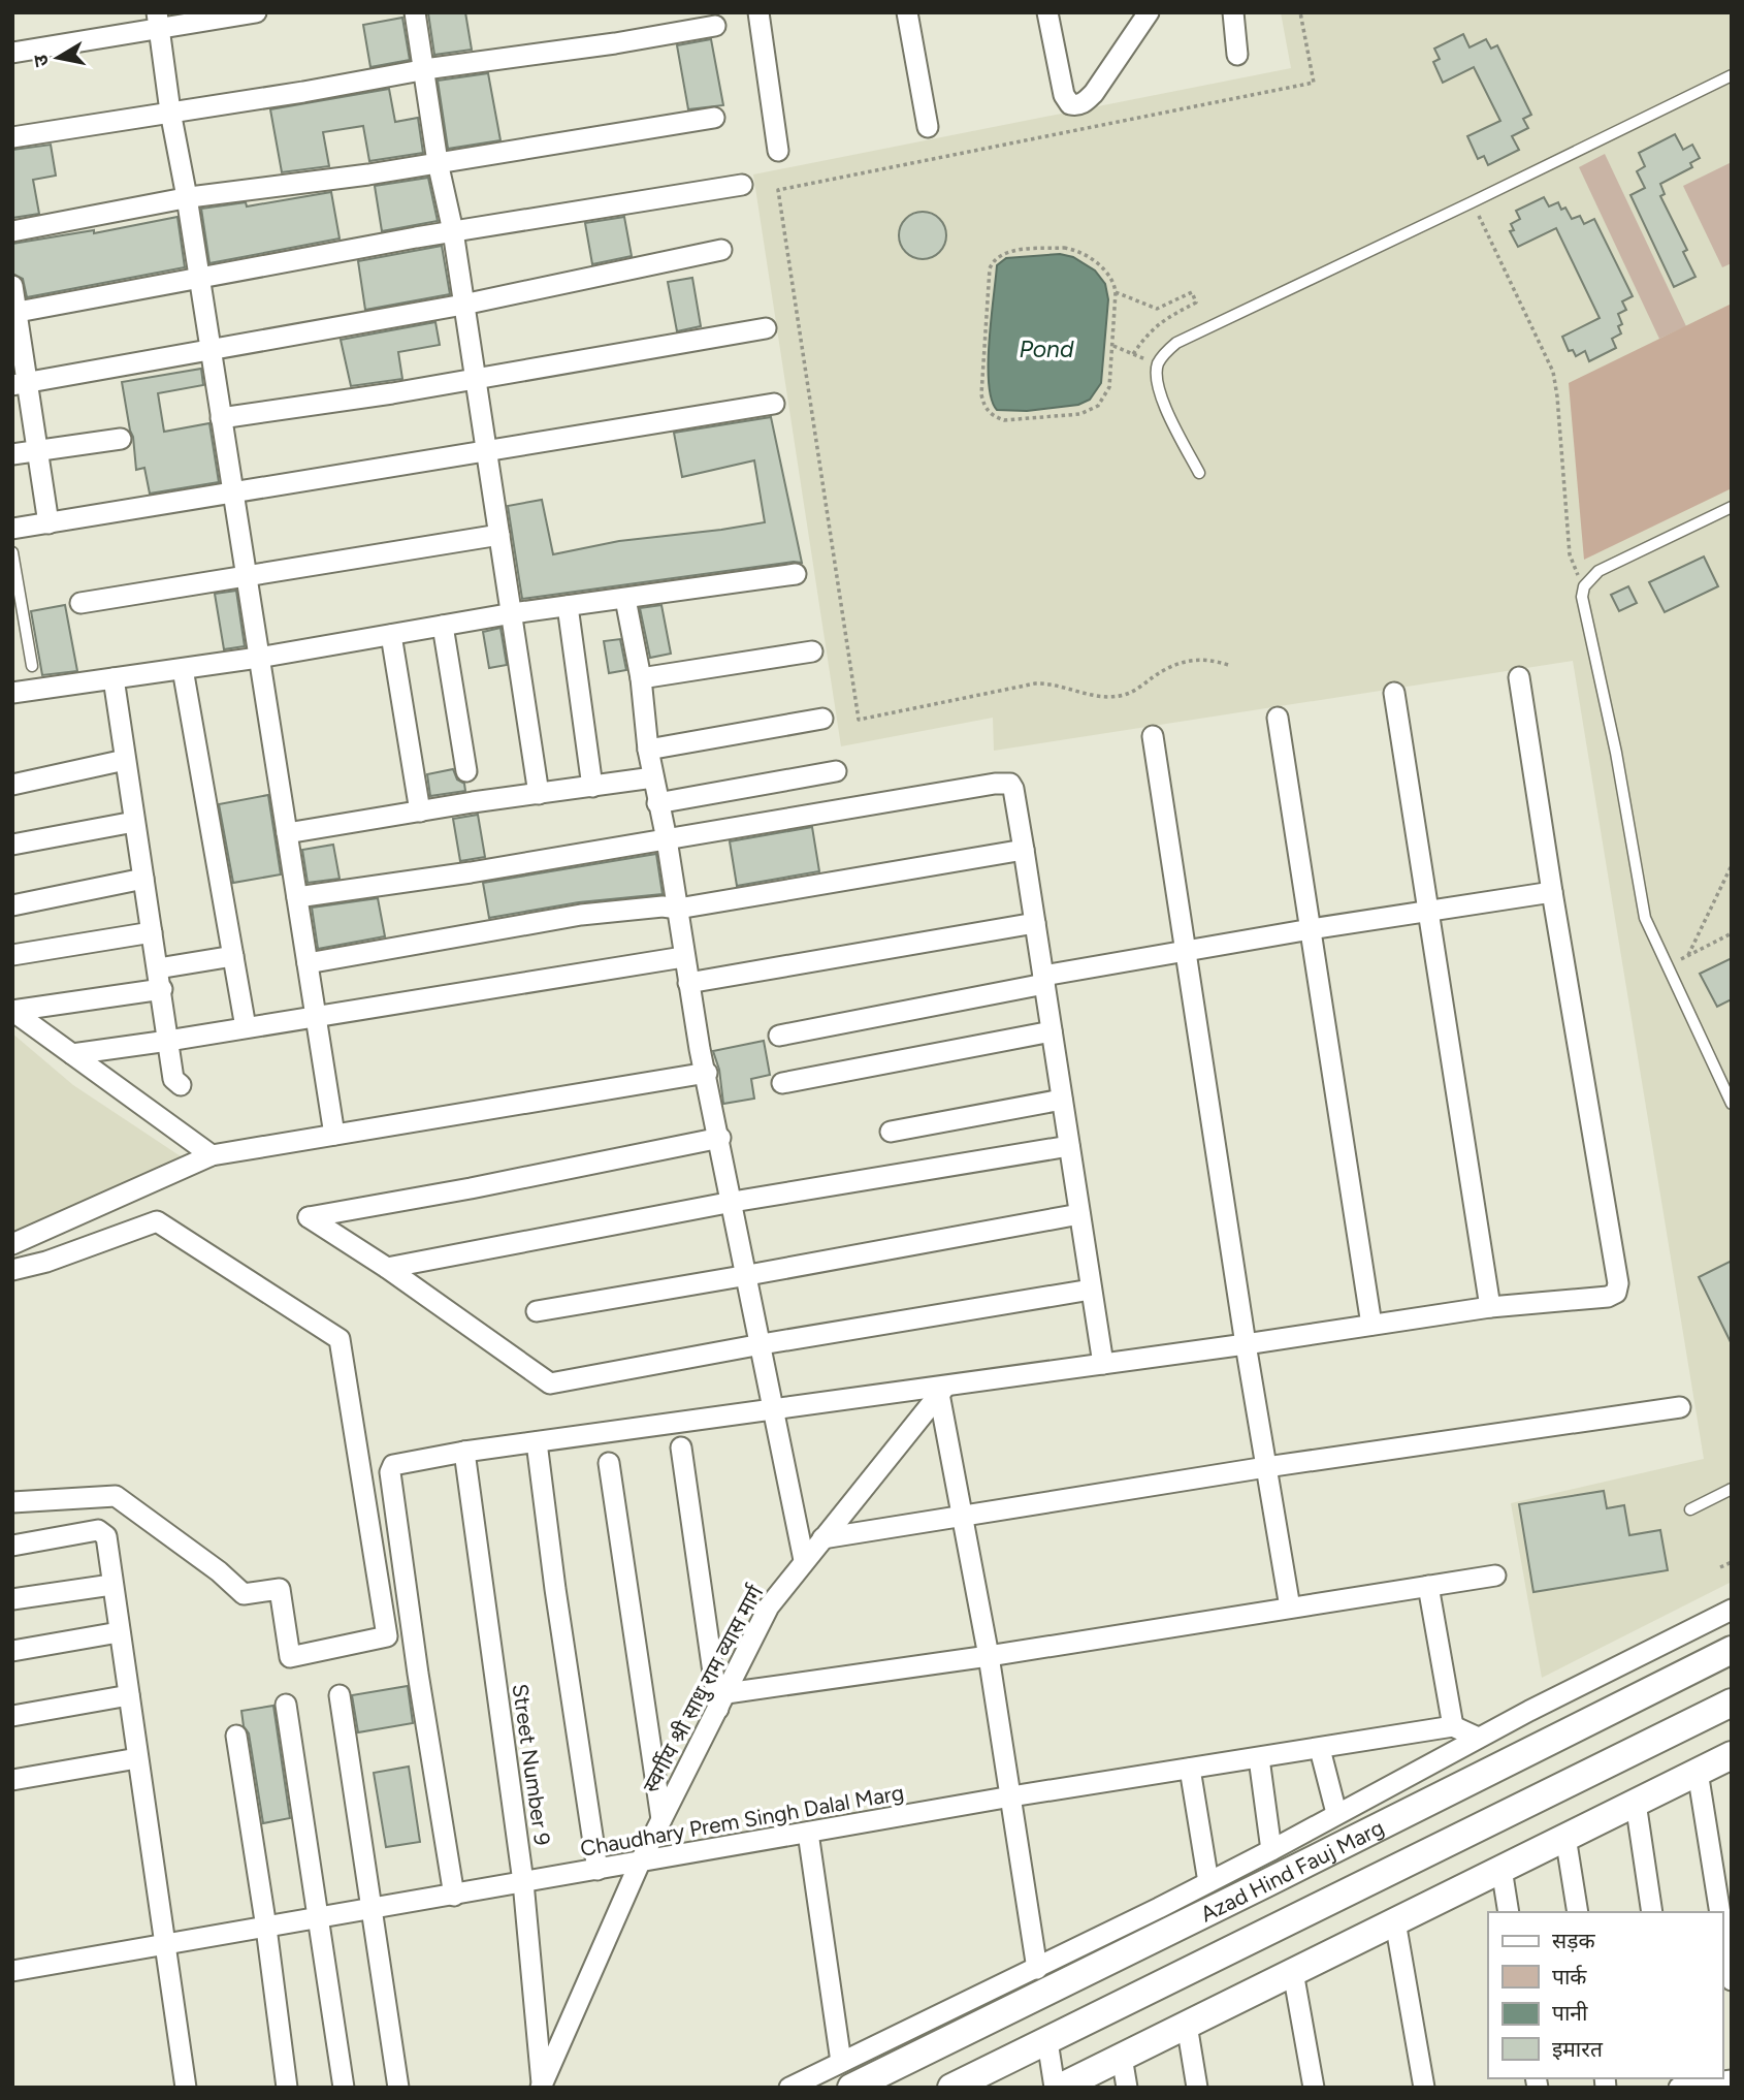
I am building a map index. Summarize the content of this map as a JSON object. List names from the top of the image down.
{
  "streets": {
    "main road": ["Azad Hind Fauj Marg"],
    "street": ["स्वर्गीय श्री साधु राम व्यास मार्ग", "Street Number 9", "Chaudhary Prem Singh Dalal Marg"]
  },
  "crossings": [
    ["स्वर्गीय श्री साधु राम व्यास मार्ग", "Street Number 9"],
    ["स्वर्गीय श्री साधु राम व्यास मार्ग", "Chaudhary Prem Singh Dalal Marg"],
    ["Street Number 9", "Chaudhary Prem Singh Dalal Marg"]
  ],
  "water": ["Pond"],
  "legend": [
    "सड़क",
    "पार्क",
    "पानी",
    "इमारत"
  ],
  "north": "left"
}
